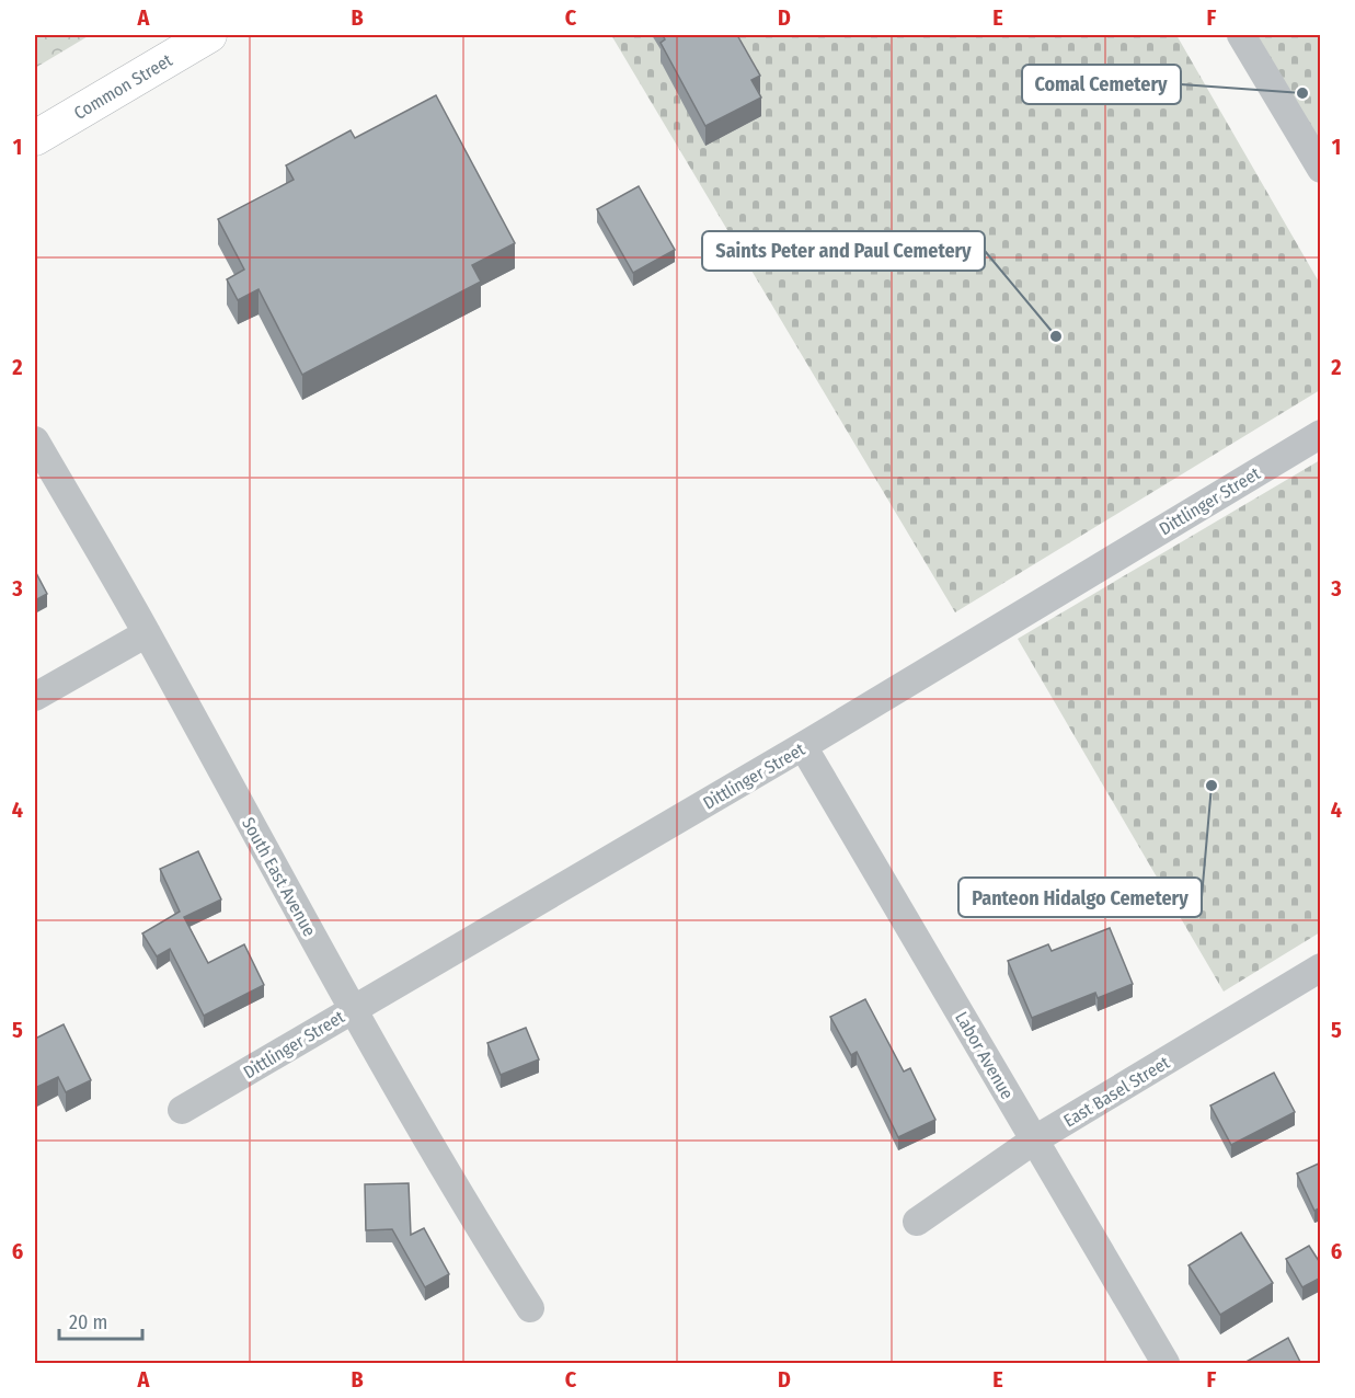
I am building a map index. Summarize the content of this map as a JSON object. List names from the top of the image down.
{
  "streets": {
    "main road": ["Common Street"],
    "street": [
      "Dittlinger Street",
      "South East Avenue",
      "Labor Avenue",
      "East Basel Street"
    ]
  },
  "crossings": [
    ["Dittlinger Street", "South East Avenue"],
    ["Dittlinger Street", "Labor Avenue"],
    ["Labor Avenue", "East Basel Street"]
  ],
  "places": ["Comal Cemetery", "Saints Peter and Paul Cemetery", "Panteon Hidalgo Cemetery"],
  "scale_bar": "20 m",
  "grid": {
    "columns": [
      "A",
      "B",
      "C",
      "D",
      "E",
      "F"
    ],
    "rows": [
      "1",
      "2",
      "3",
      "4",
      "5",
      "6"
    ]
  }
}
